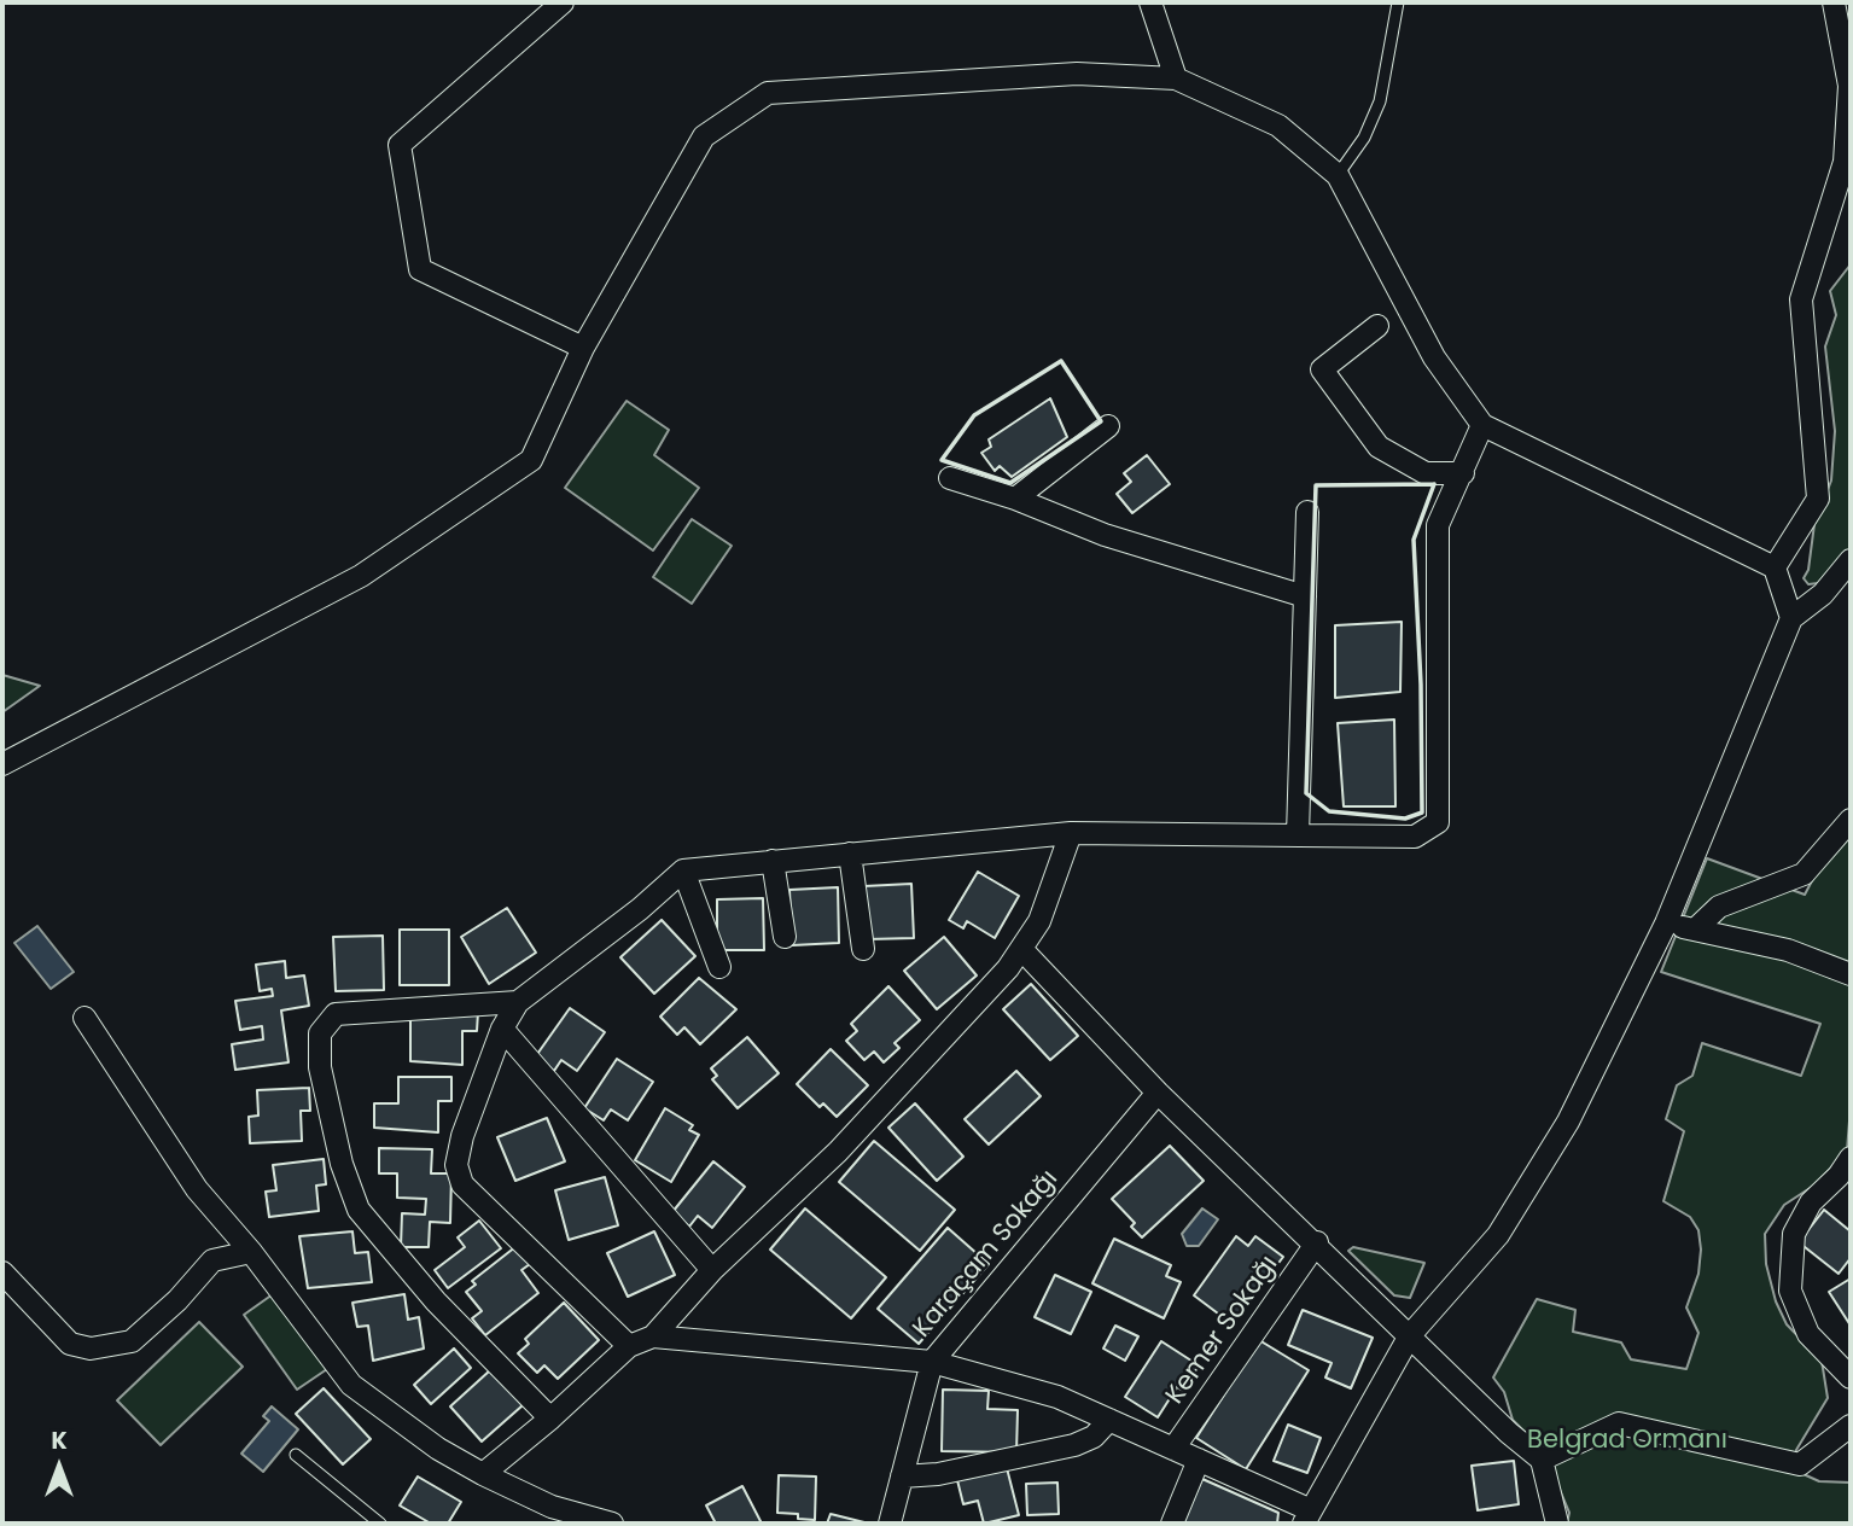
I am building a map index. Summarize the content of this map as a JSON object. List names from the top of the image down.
{
  "streets": {
    "street": ["Karaçam Sokağı", "Kemer Sokağı"]
  },
  "parks": ["Belgrad Ormanı"],
  "north": "top"
}
